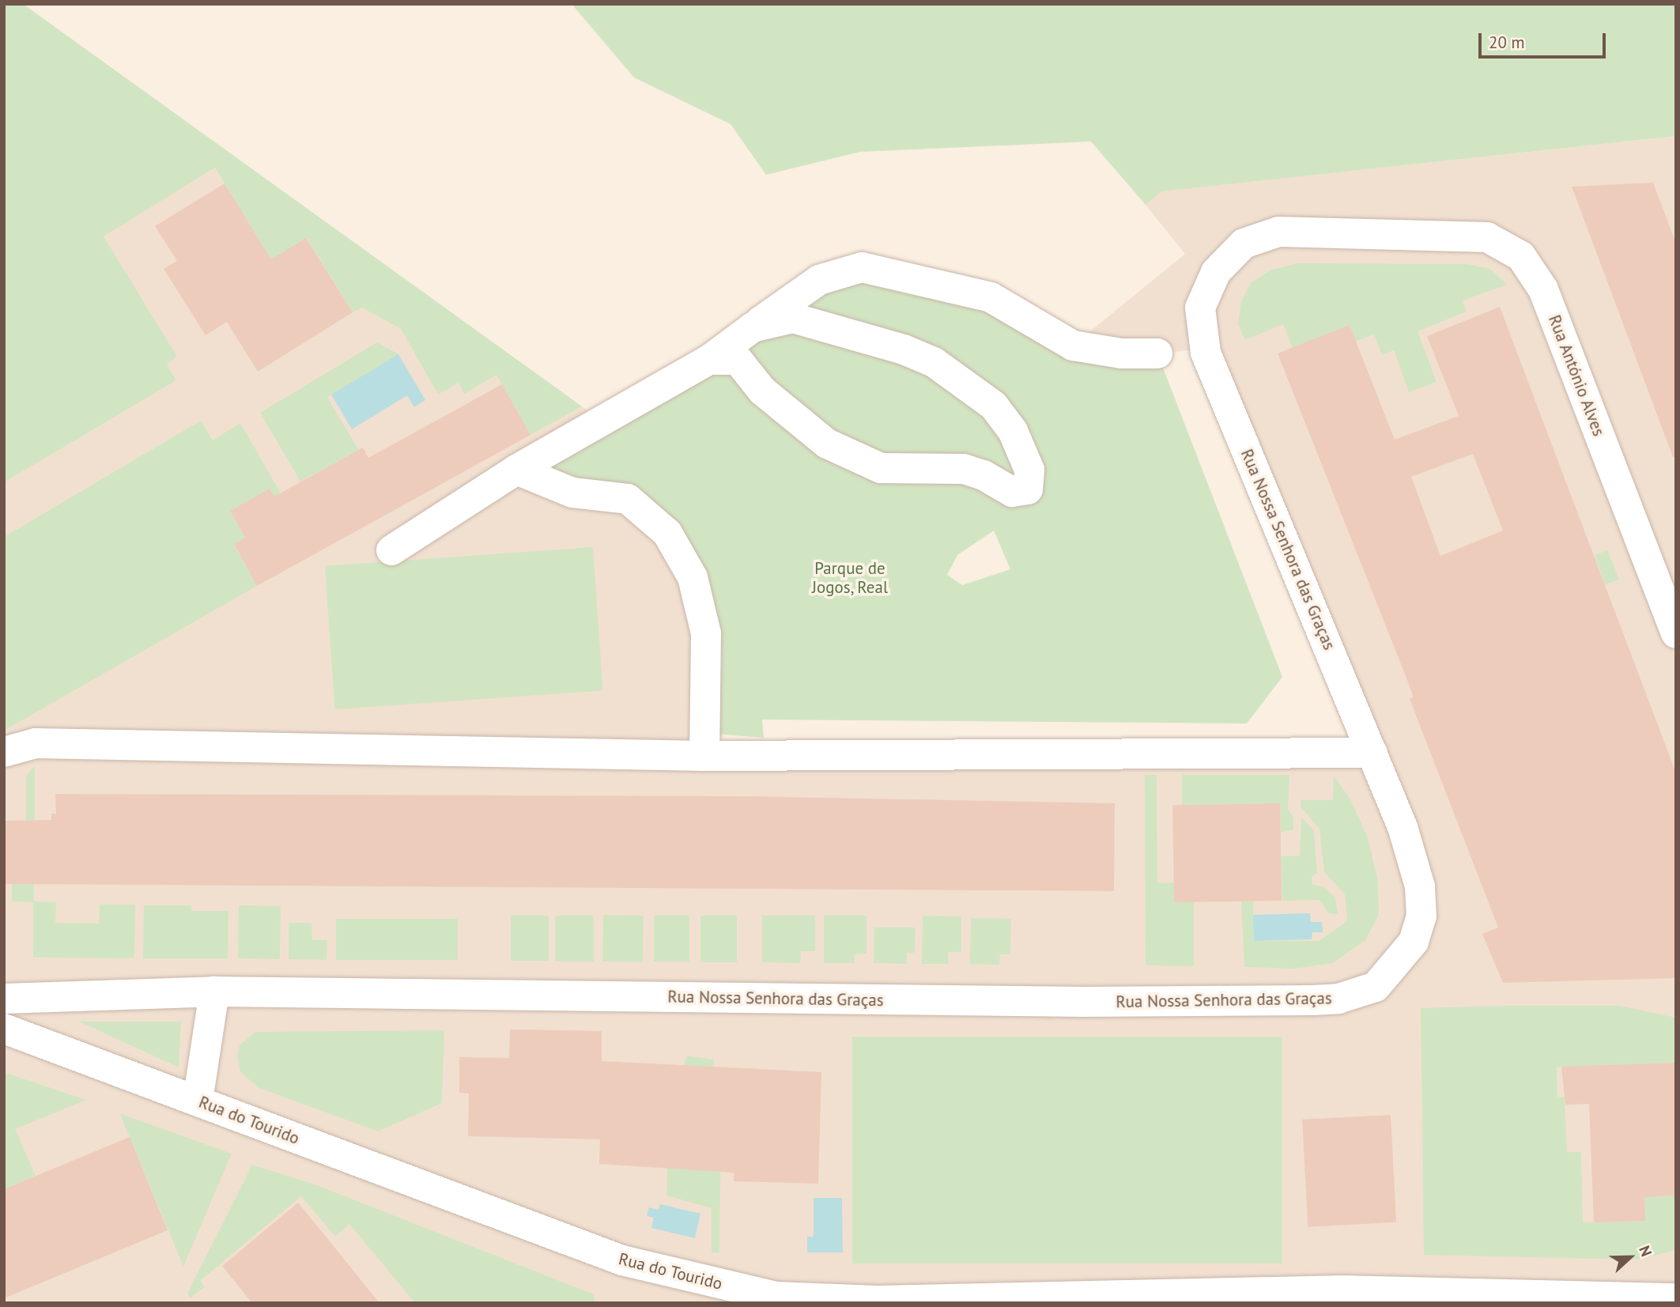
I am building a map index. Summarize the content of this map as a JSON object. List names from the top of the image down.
{
  "streets": {
    "street": ["Rua António Alves", "Rua Nossa Senhora das Graças", "Rua do Tourido"]
  },
  "crossings": [
    ["Rua António Alves", "Rua Nossa Senhora das Graças"]
  ],
  "parks": ["Parque de Jogos, Real"],
  "scale_bar": "20 m",
  "north": "right"
}
